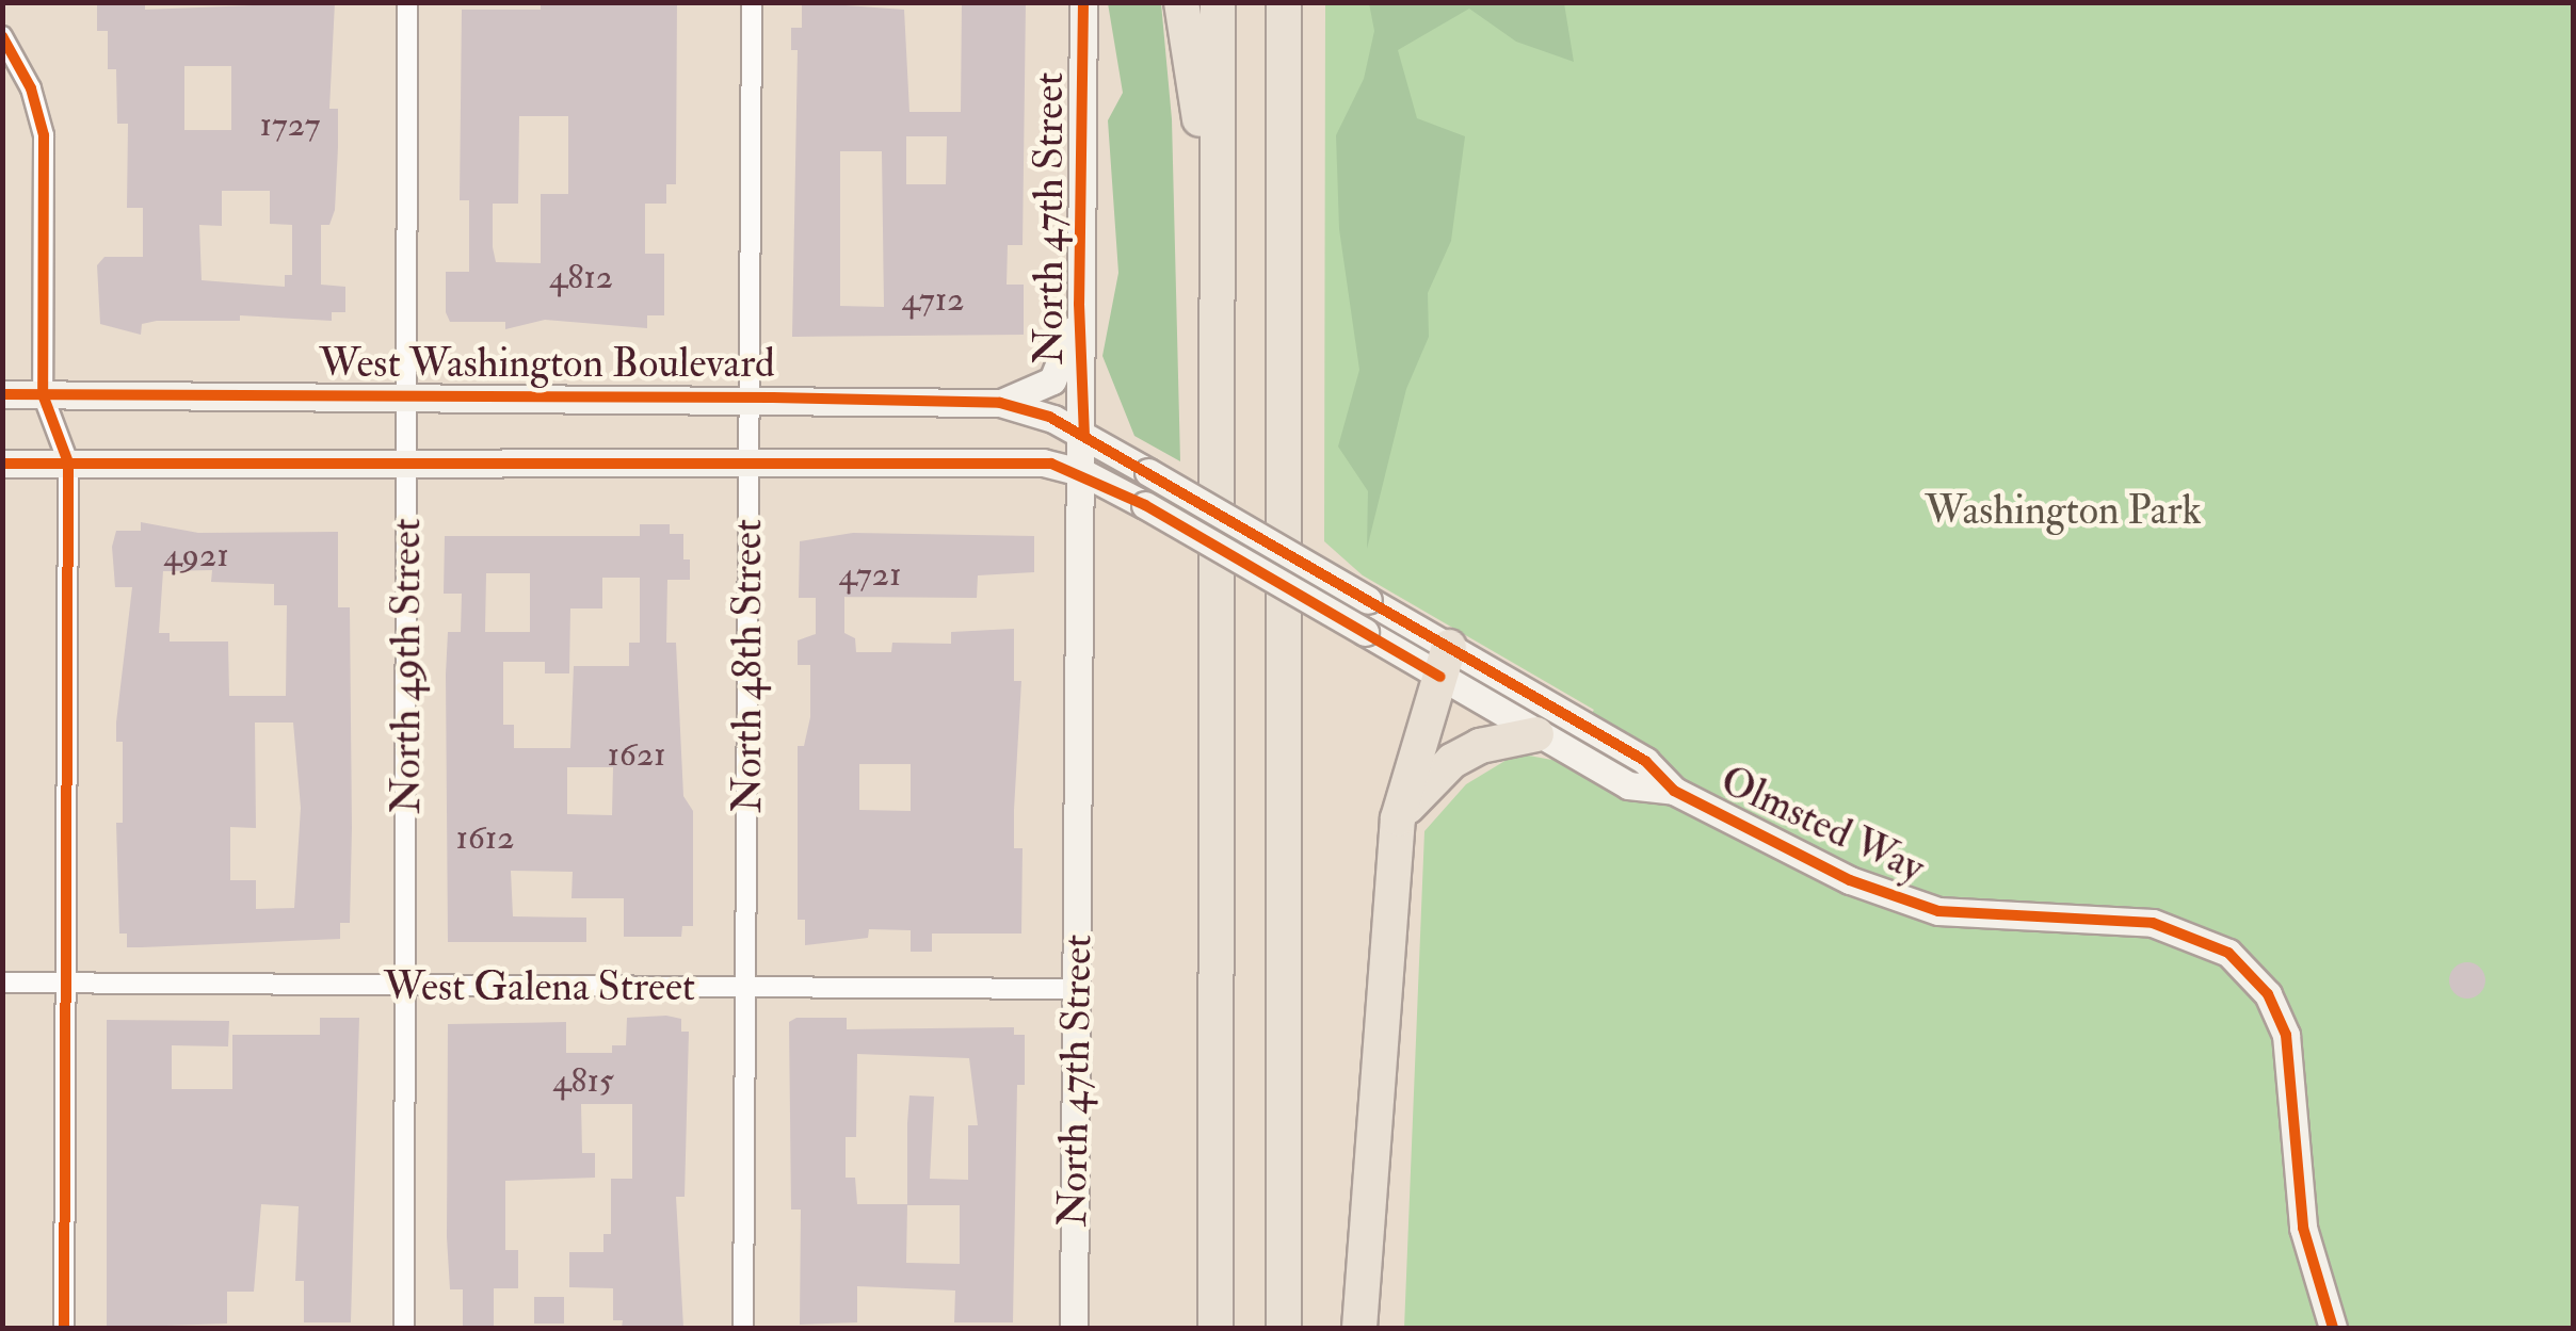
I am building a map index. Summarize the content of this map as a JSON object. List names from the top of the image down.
{
  "streets": {
    "street": [
      "North 47th Street",
      "West Washington Boulevard",
      "North 49th Street",
      "North 48th Street",
      "Olmsted Way",
      "West Galena Street"
    ]
  },
  "crossings": [
    ["North 47th Street", "West Washington Boulevard"],
    ["North 47th Street", "Olmsted Way"],
    ["North 47th Street", "West Galena Street"],
    ["West Washington Boulevard", "North 49th Street"],
    ["West Washington Boulevard", "North 48th Street"],
    ["West Washington Boulevard", "Olmsted Way"],
    ["North 49th Street", "West Galena Street"],
    ["North 48th Street", "West Galena Street"]
  ],
  "parks": ["Washington Park"],
  "house_numbers": [
    "1727",
    "4812",
    "4712",
    "4921",
    "4721",
    "1621",
    "1612",
    "4815"
  ]
}
